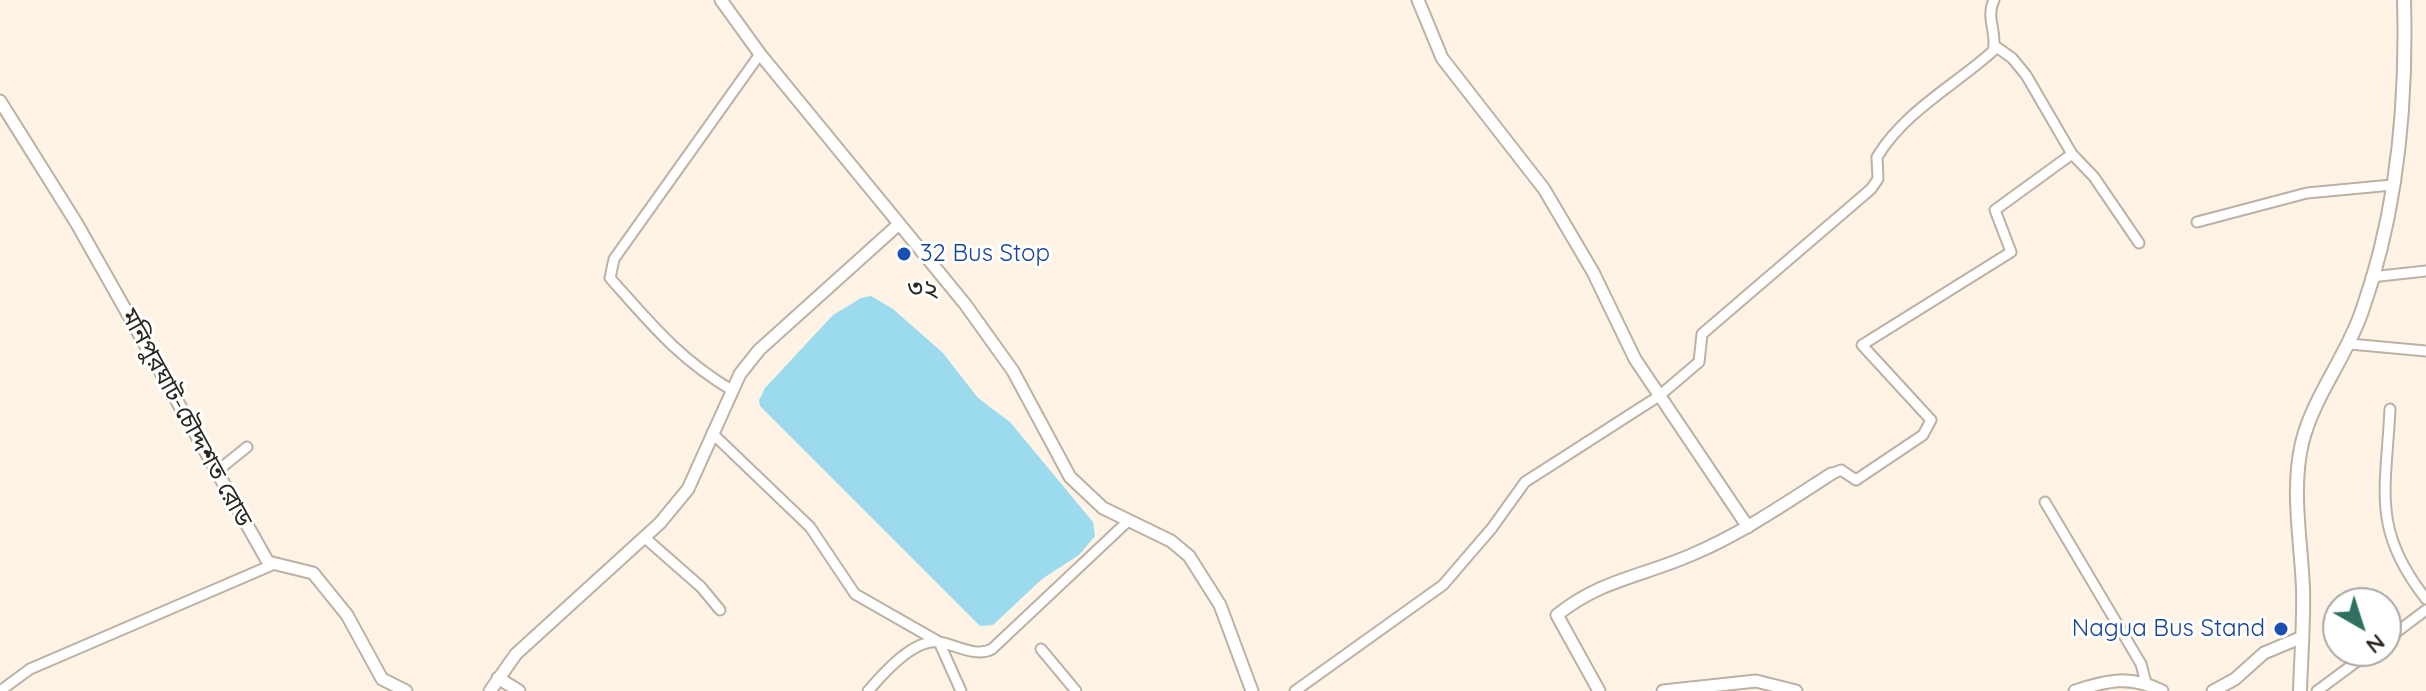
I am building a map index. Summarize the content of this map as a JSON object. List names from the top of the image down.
{
  "streets": {
    "street": ["মনিপুরঘাট-চৌদ্দশত রোড"]
  },
  "districts": ["৩২"],
  "places": ["32 Bus Stop", "Nagua Bus Stand"],
  "north": "bottom right"
}
